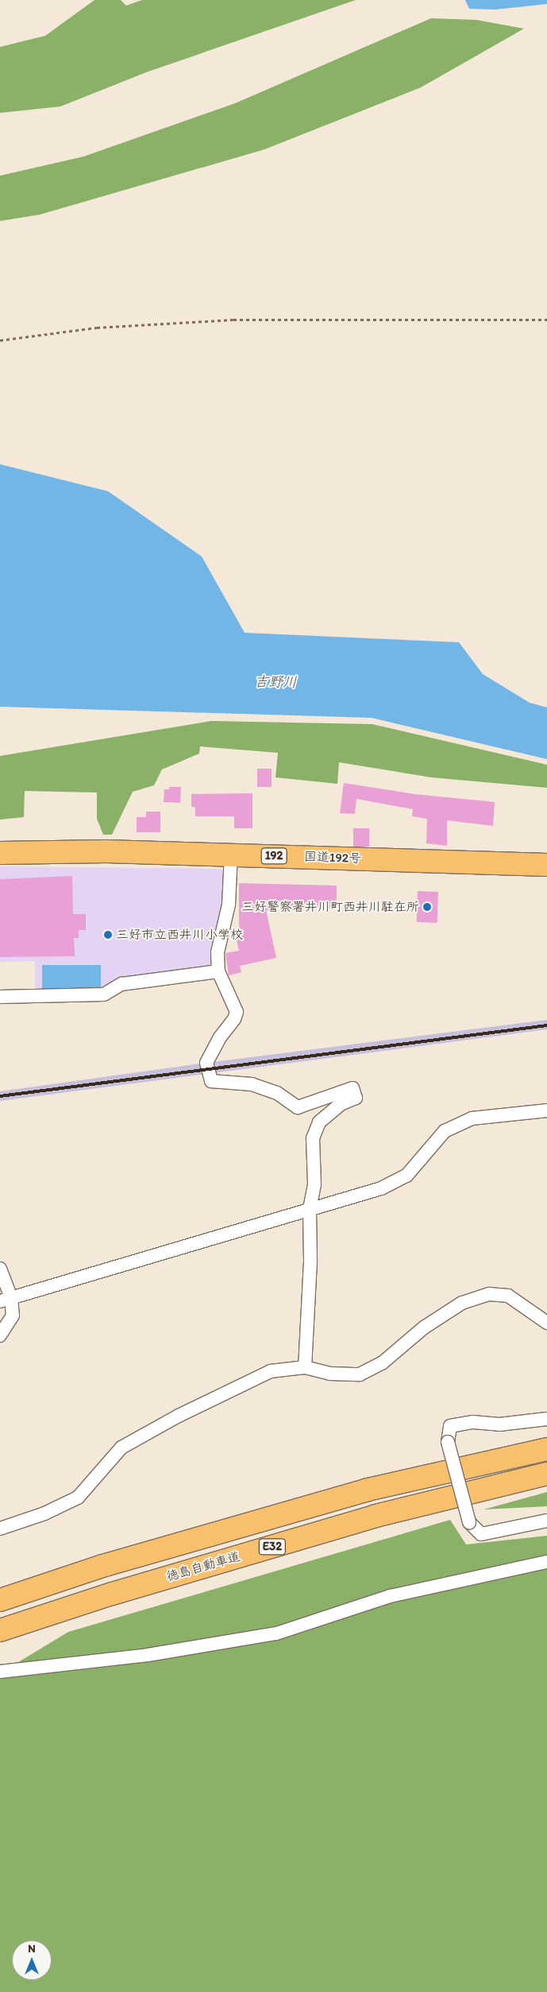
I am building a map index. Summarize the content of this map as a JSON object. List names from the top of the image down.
{
  "streets": {
    "highway": [
      "192",
      "国道192号",
      "E32",
      "徳島自動車道"
    ]
  },
  "water": ["吉野川"],
  "places": ["三好警察署井川町西井川駐在所", "三好市立西井川小学校"],
  "north": "top"
}
